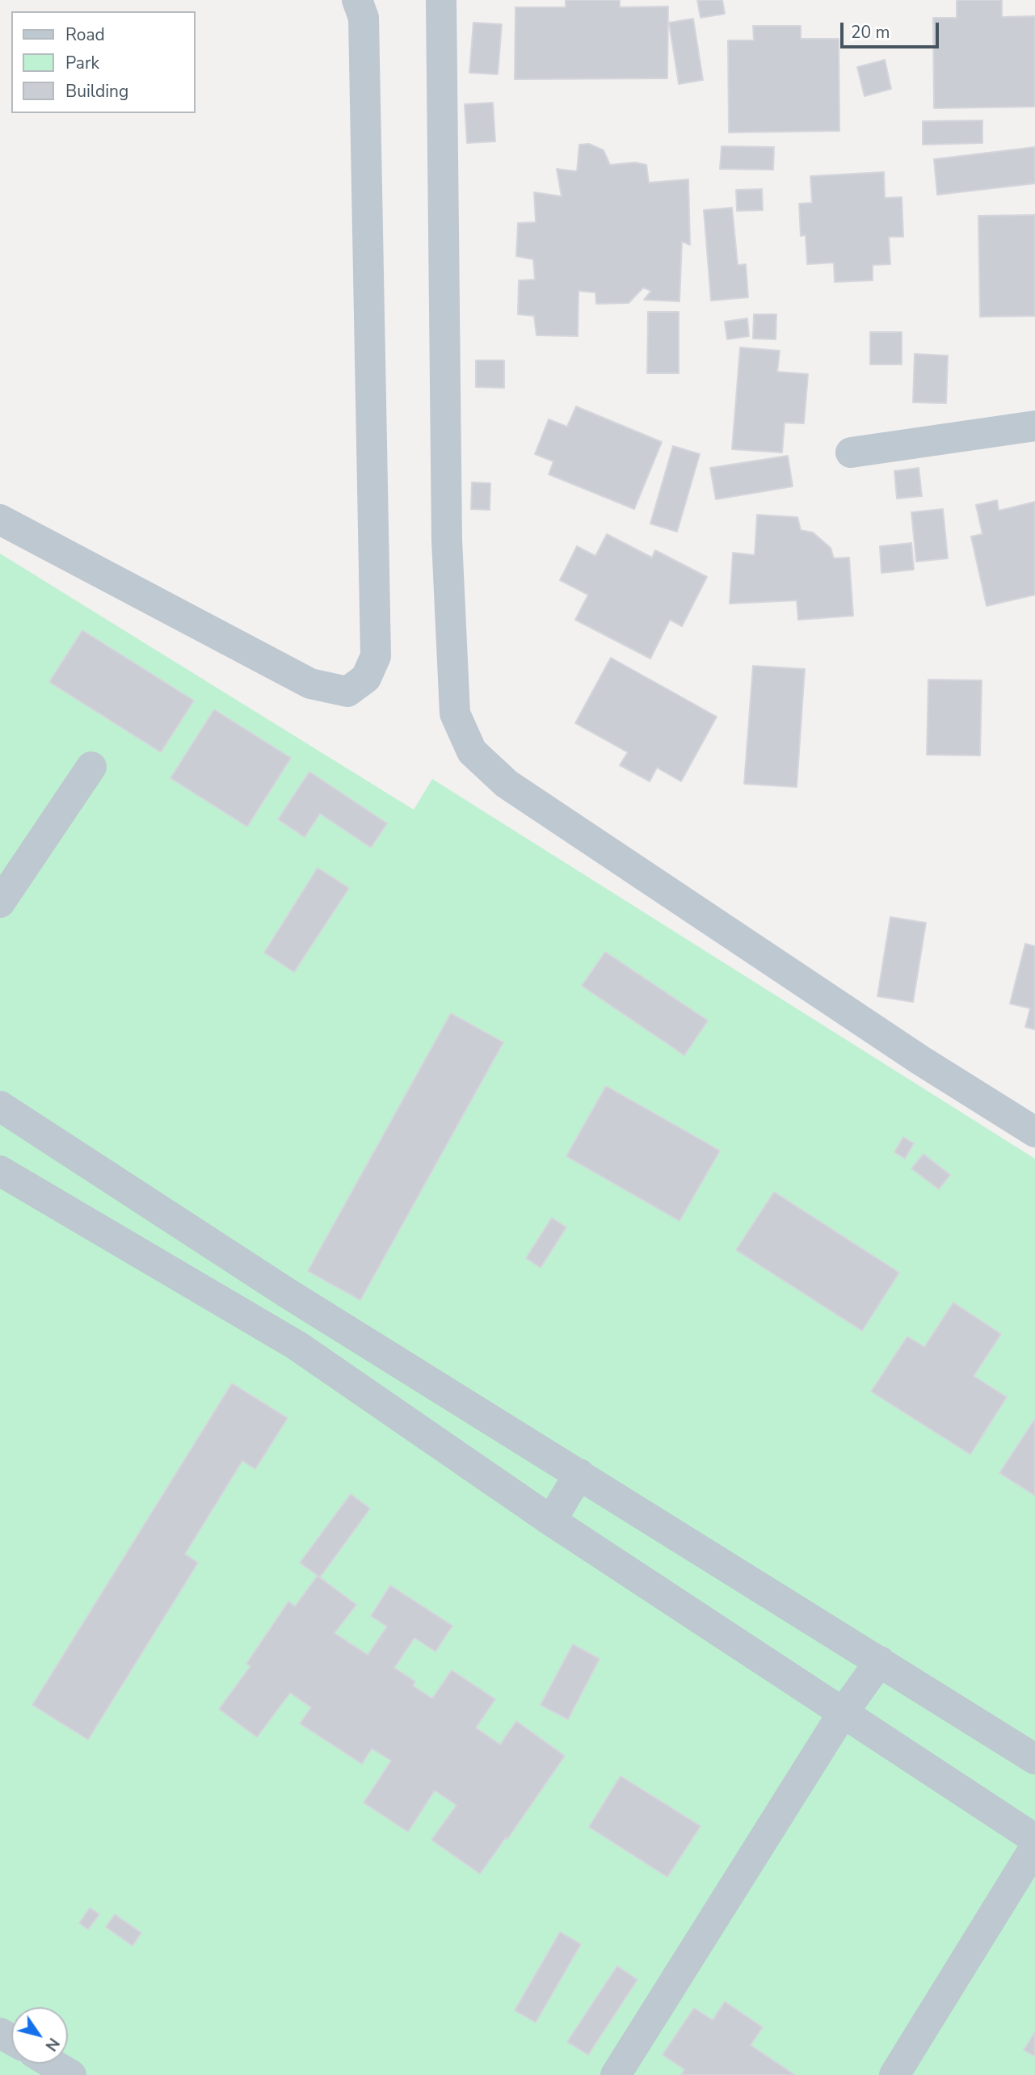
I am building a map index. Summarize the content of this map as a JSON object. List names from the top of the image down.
{
  "legend": ["Road", "Park", "Building"],
  "scale_bar": "20 m",
  "north": "bottom right"
}
